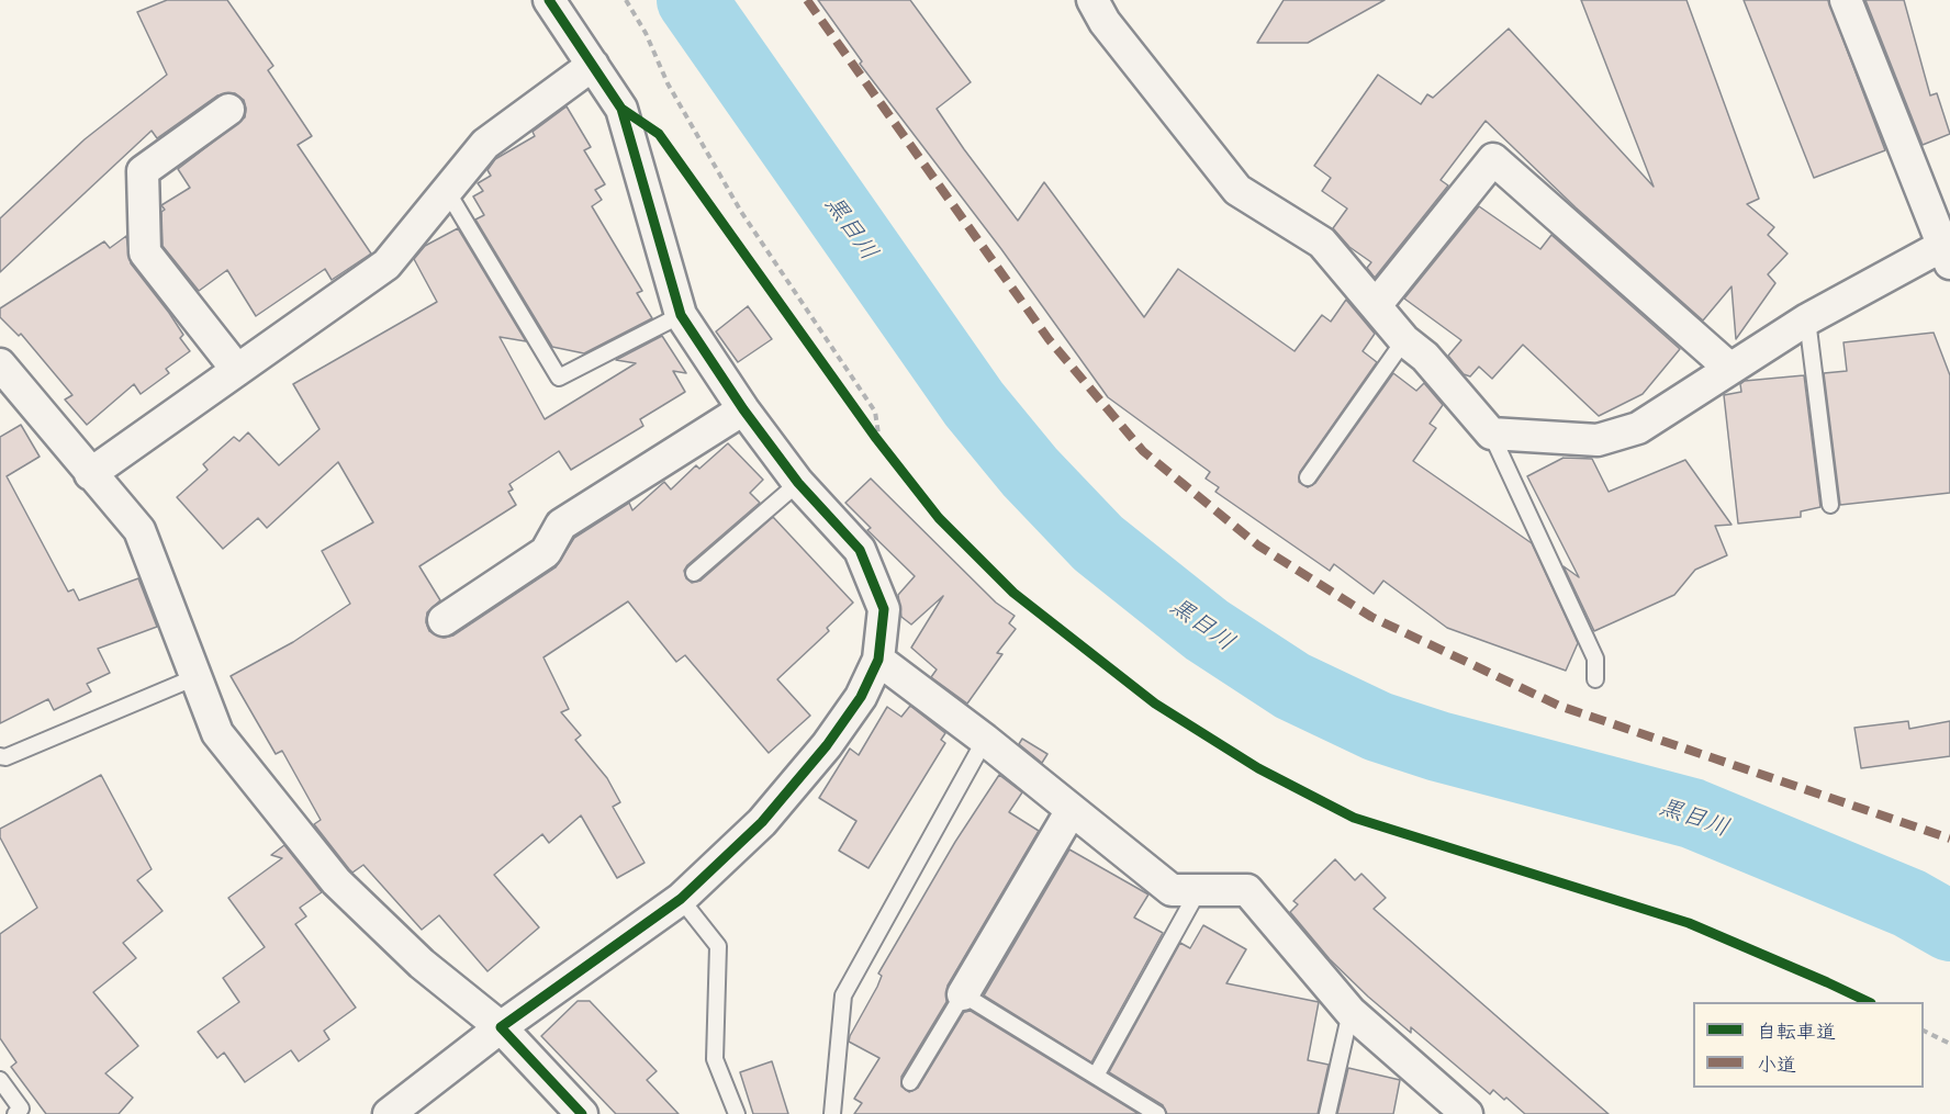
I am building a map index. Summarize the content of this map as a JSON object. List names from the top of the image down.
{
  "water": ["黒目川"],
  "legend": ["自転車道", "小道"]
}
